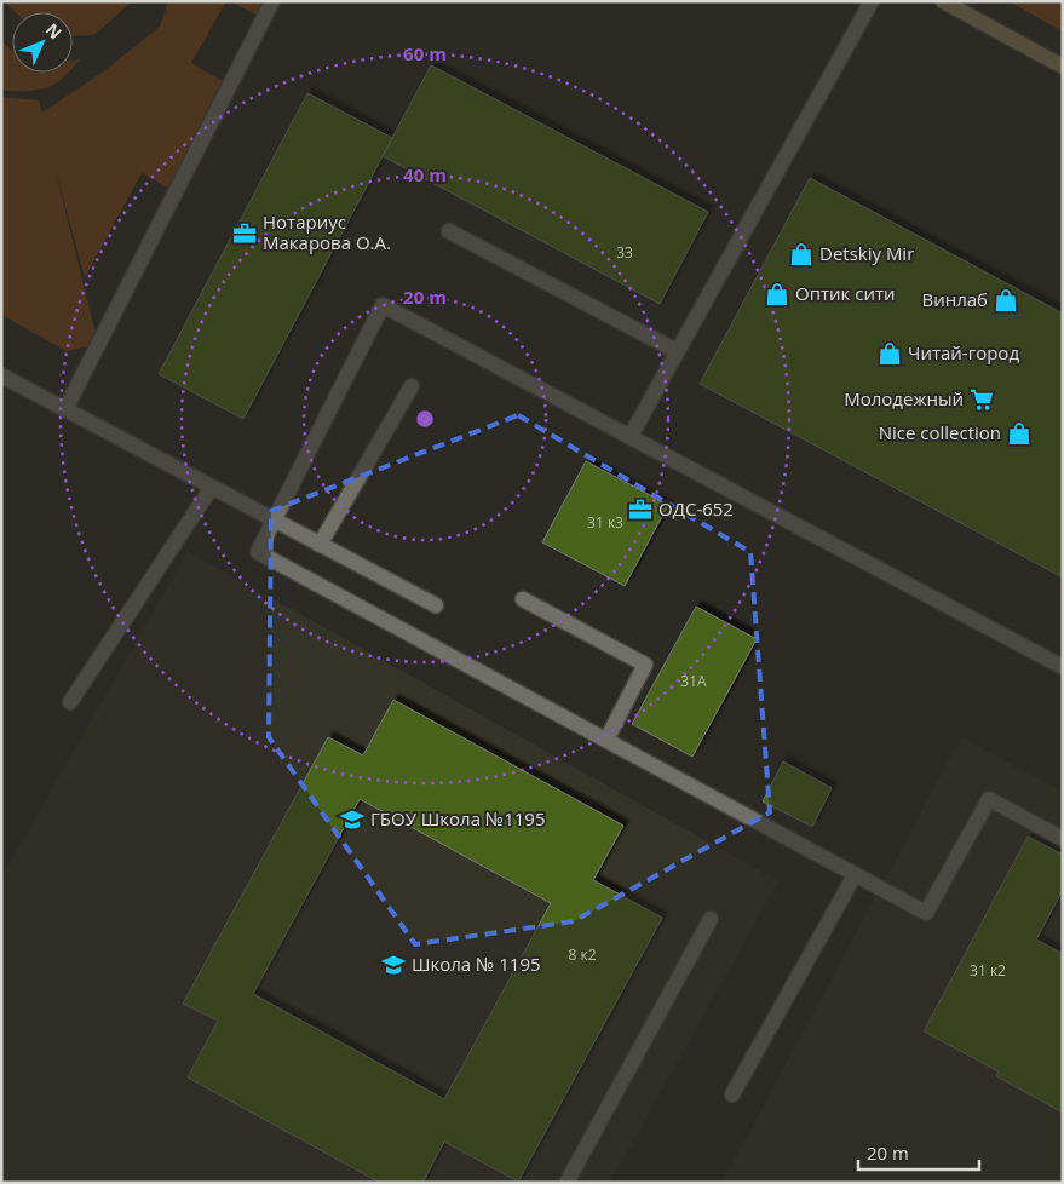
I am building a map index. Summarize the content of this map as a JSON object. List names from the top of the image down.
{
  "places": {
    "office": ["Нотариус Макарова О.А.", "ОДС-652"],
    "shop": [
      "Detskiy Mir",
      "Оптик сити",
      "Винлаб",
      "Читай-город",
      "Nice collection"
    ],
    "supermarket": ["Молодежный"],
    "school or university": ["ГБОУ Школа №1195", "Школа № 1195"]
  },
  "house_numbers": [
    "33",
    "31 к3",
    "31А",
    "8 к2",
    "31 к2"
  ],
  "scale_bar": "20 m",
  "north": "top right",
  "rings": ["60 m", "40 m", "20 m"]
}
